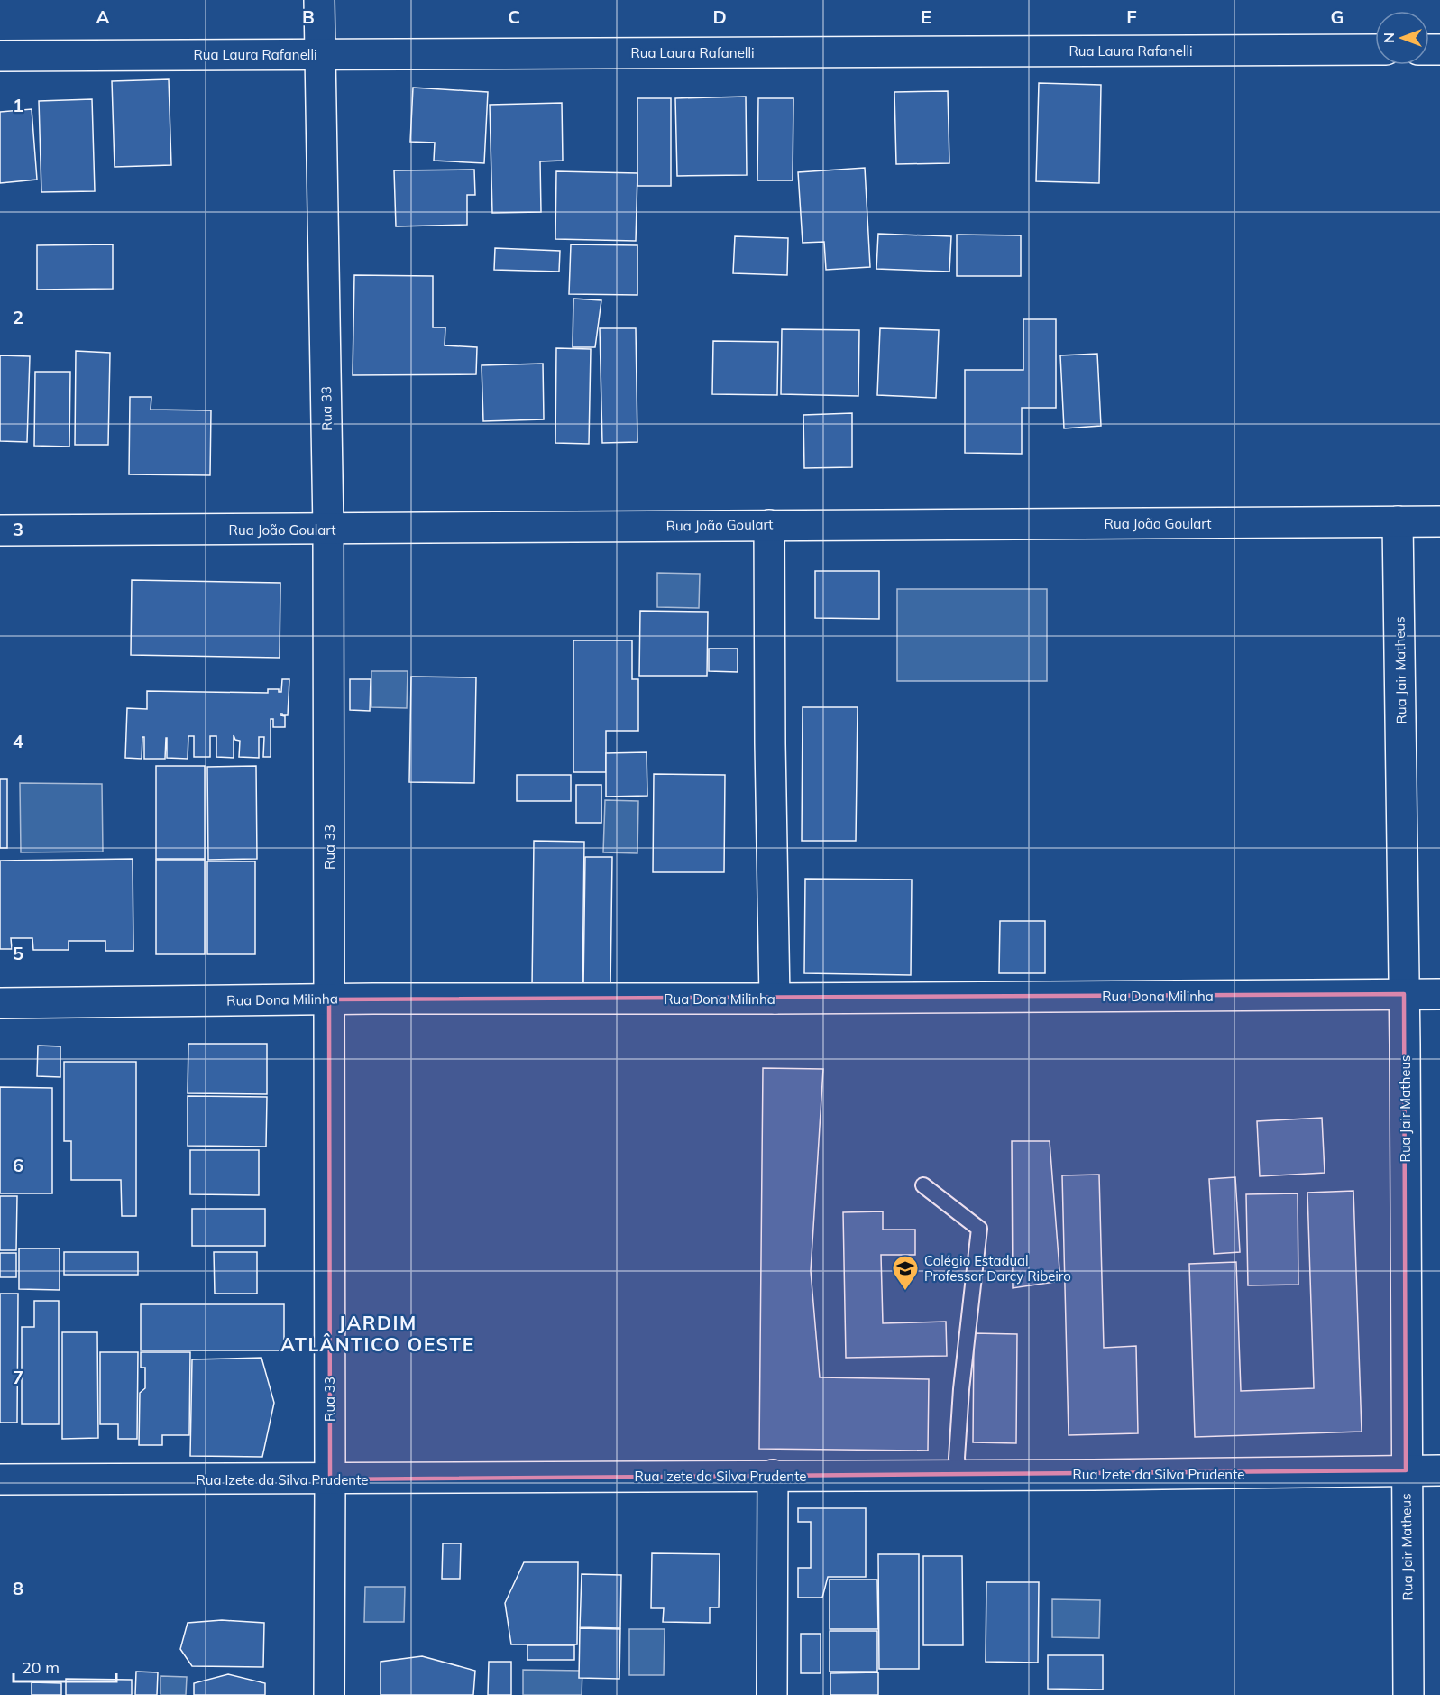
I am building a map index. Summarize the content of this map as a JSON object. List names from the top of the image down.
{
  "streets": {
    "street": [
      "Rua Laura Rafanelli",
      "Rua 33",
      "Rua João Goulart",
      "Rua Jair Matheus",
      "Rua Dona Milinha",
      "Rua Izete da Silva Prudente"
    ]
  },
  "crossings": [
    ["Rua Laura Rafanelli", "Rua 33"],
    ["Rua 33", "Rua João Goulart"],
    ["Rua 33", "Rua Dona Milinha"],
    ["Rua 33", "Rua Izete da Silva Prudente"],
    ["Rua João Goulart", "Rua Jair Matheus"],
    ["Rua Jair Matheus", "Rua Dona Milinha"],
    ["Rua Jair Matheus", "Rua Izete da Silva Prudente"]
  ],
  "districts": ["JARDIM ATLÂNTICO OESTE"],
  "places": {
    "school or university": ["Colégio Estadual Professor Darcy Ribeiro"]
  },
  "scale_bar": "20 m",
  "north": "left",
  "grid": {
    "columns": [
      "A",
      "B",
      "C",
      "D",
      "E",
      "F",
      "G"
    ],
    "rows": [
      "1",
      "2",
      "3",
      "4",
      "5",
      "6",
      "7",
      "8"
    ]
  }
}
